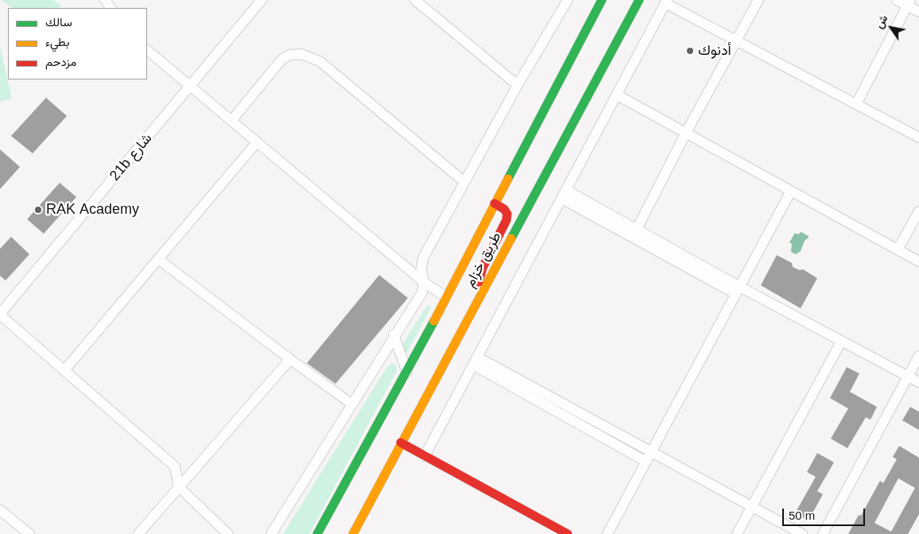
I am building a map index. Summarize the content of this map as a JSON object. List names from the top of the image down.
{
  "streets": {
    "main road": ["طريق خزام"],
    "street": ["21b شارع"]
  },
  "places": ["أدنوك", "RAK Academy"],
  "legend": ["سالك", "بطيء", "مزدحم"],
  "scale_bar": "50 m",
  "north": "top left"
}
